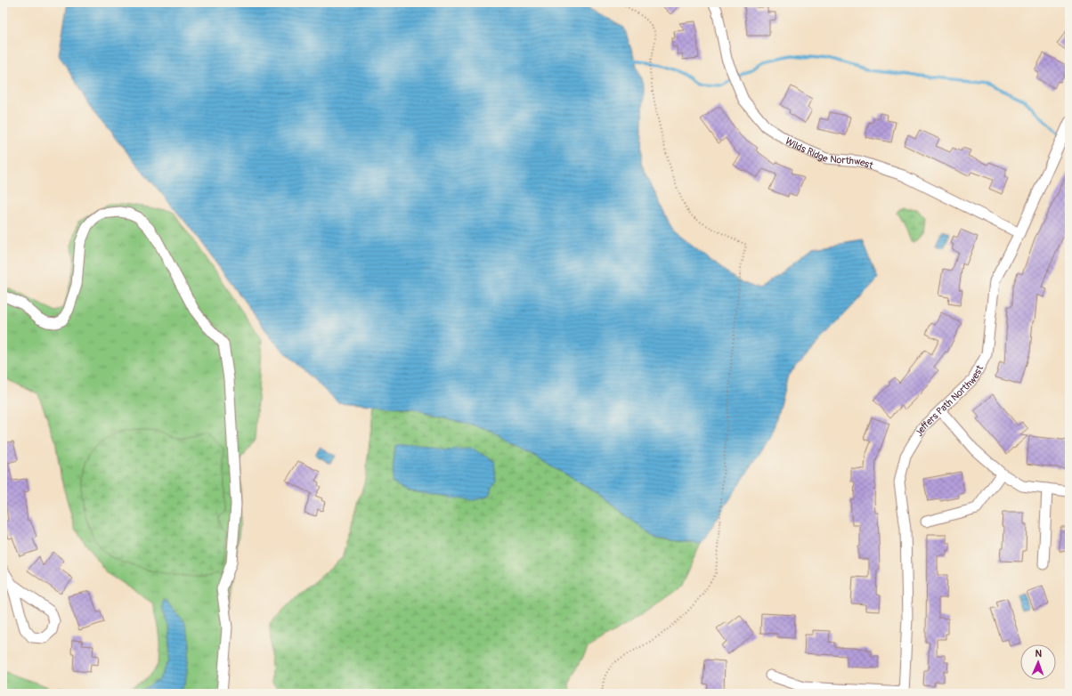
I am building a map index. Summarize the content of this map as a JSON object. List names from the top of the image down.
{
  "streets": {
    "street": ["Wilds Ridge Northwest", "Jeffers Path Northwest"]
  },
  "crossings": [
    ["Wilds Ridge Northwest", "Jeffers Path Northwest"]
  ],
  "north": "top"
}
